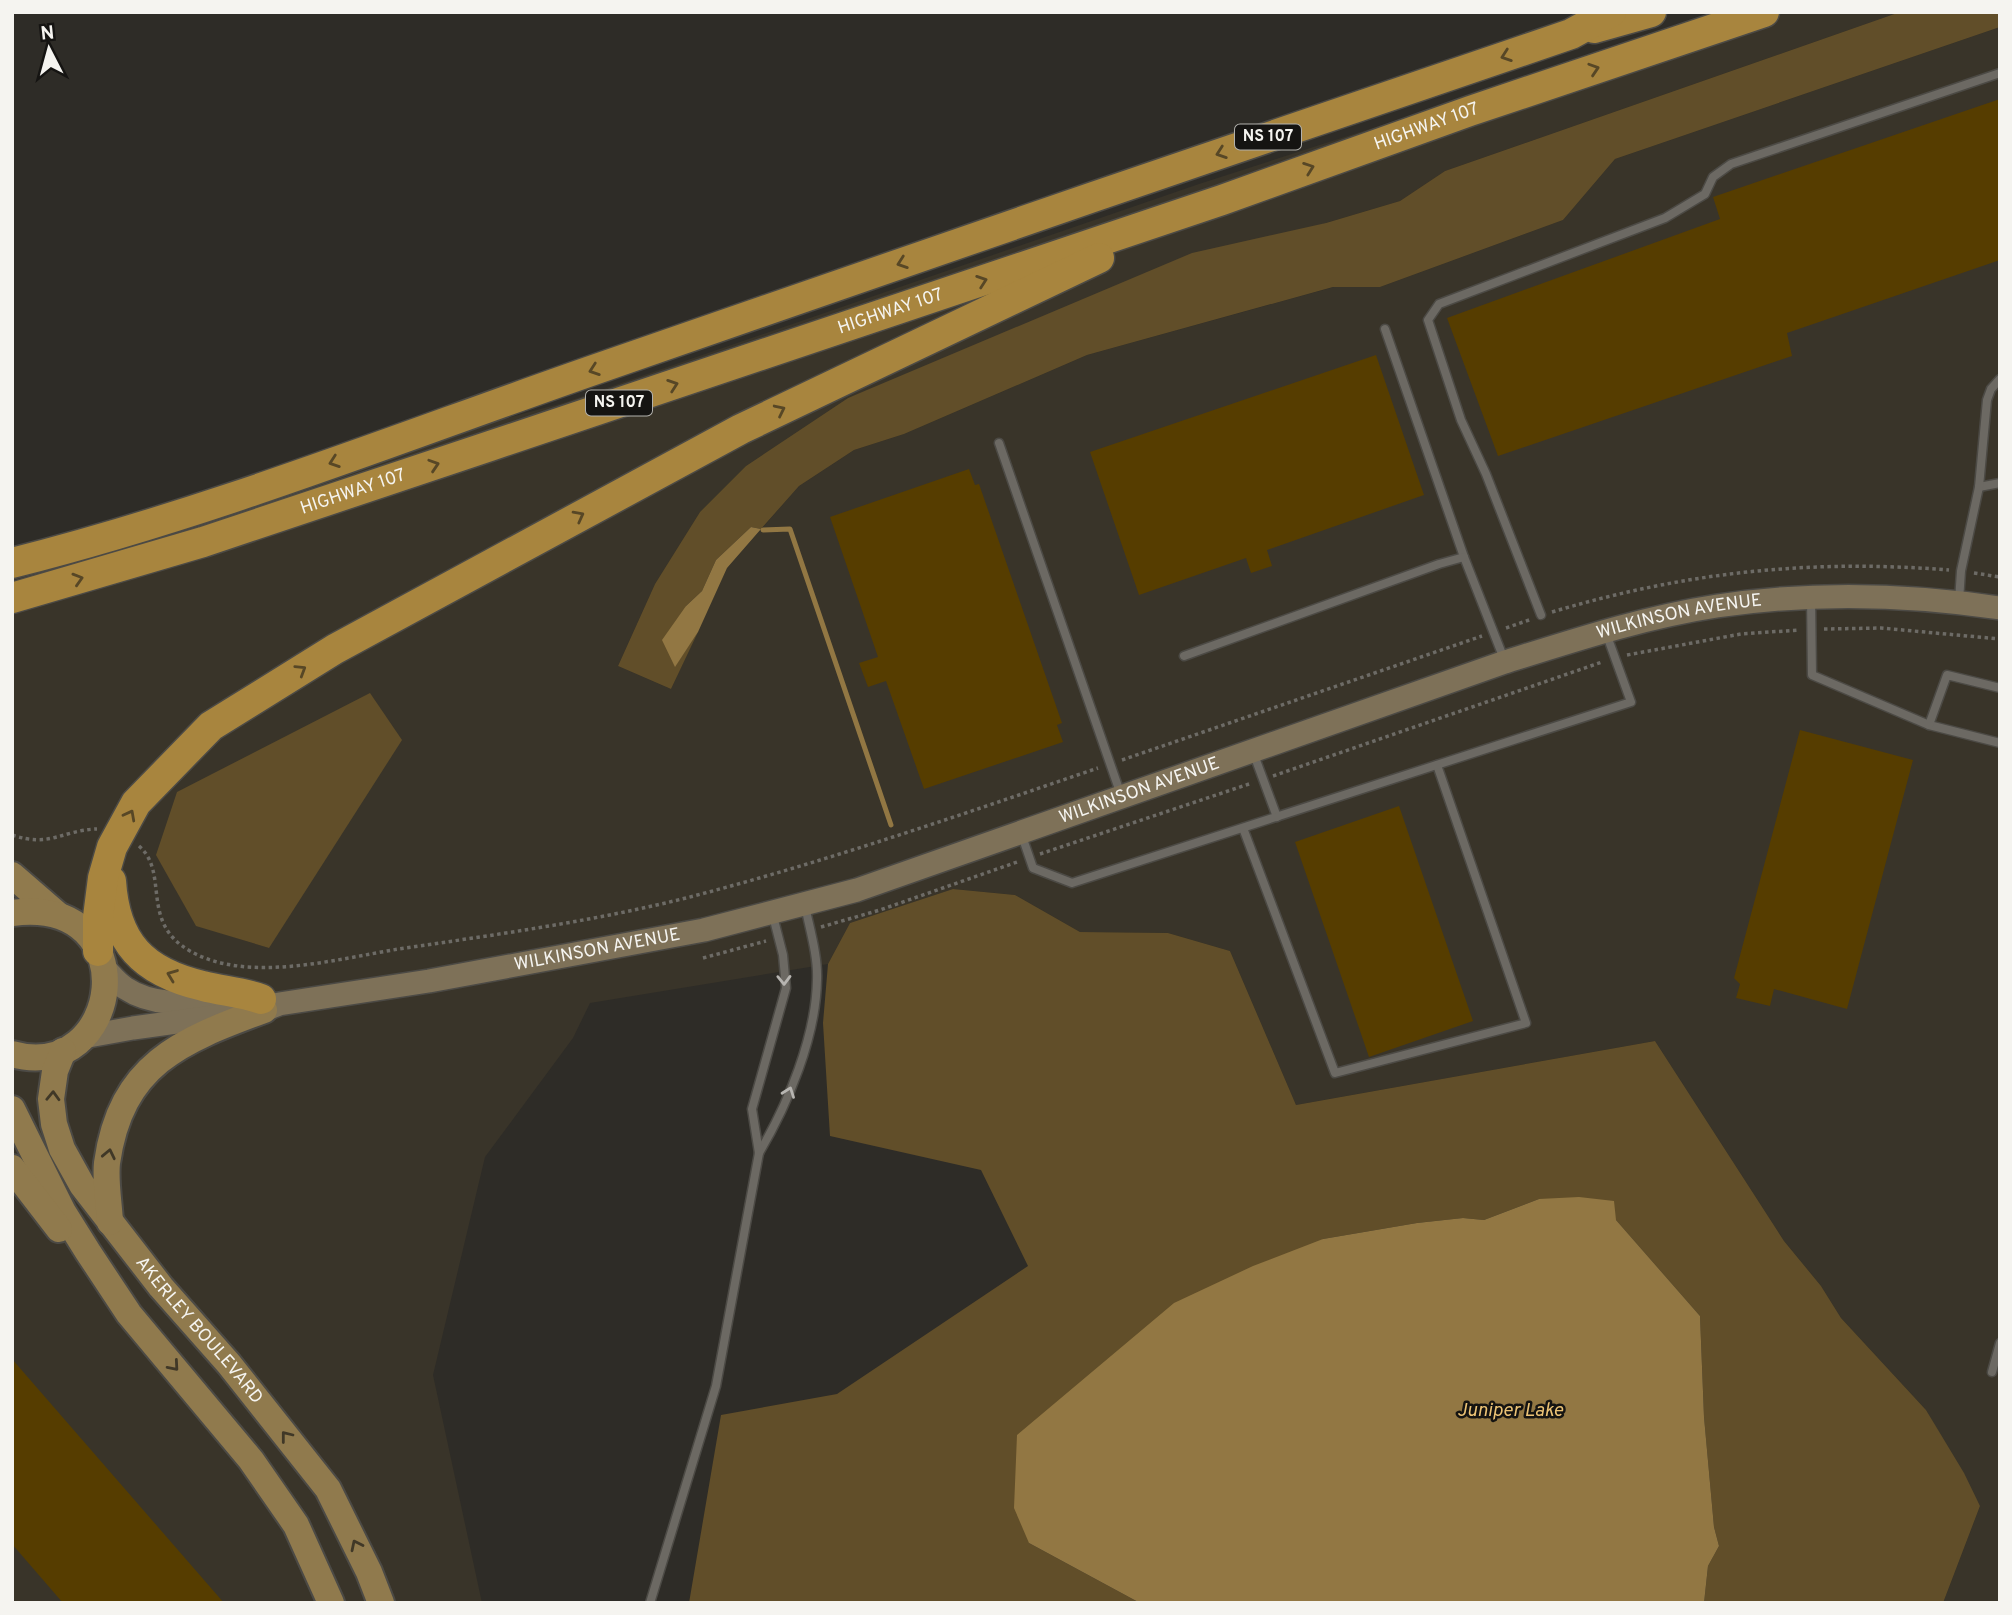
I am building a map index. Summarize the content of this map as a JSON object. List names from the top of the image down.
{
  "streets": {
    "highway": ["HIGHWAY 107", "NS 107"],
    "main road": ["AKERLEY BOULEVARD"],
    "street": ["WILKINSON AVENUE"]
  },
  "crossings": [
    ["WILKINSON AVENUE", "AKERLEY BOULEVARD"]
  ],
  "water": ["Juniper Lake"],
  "north": "top"
}
